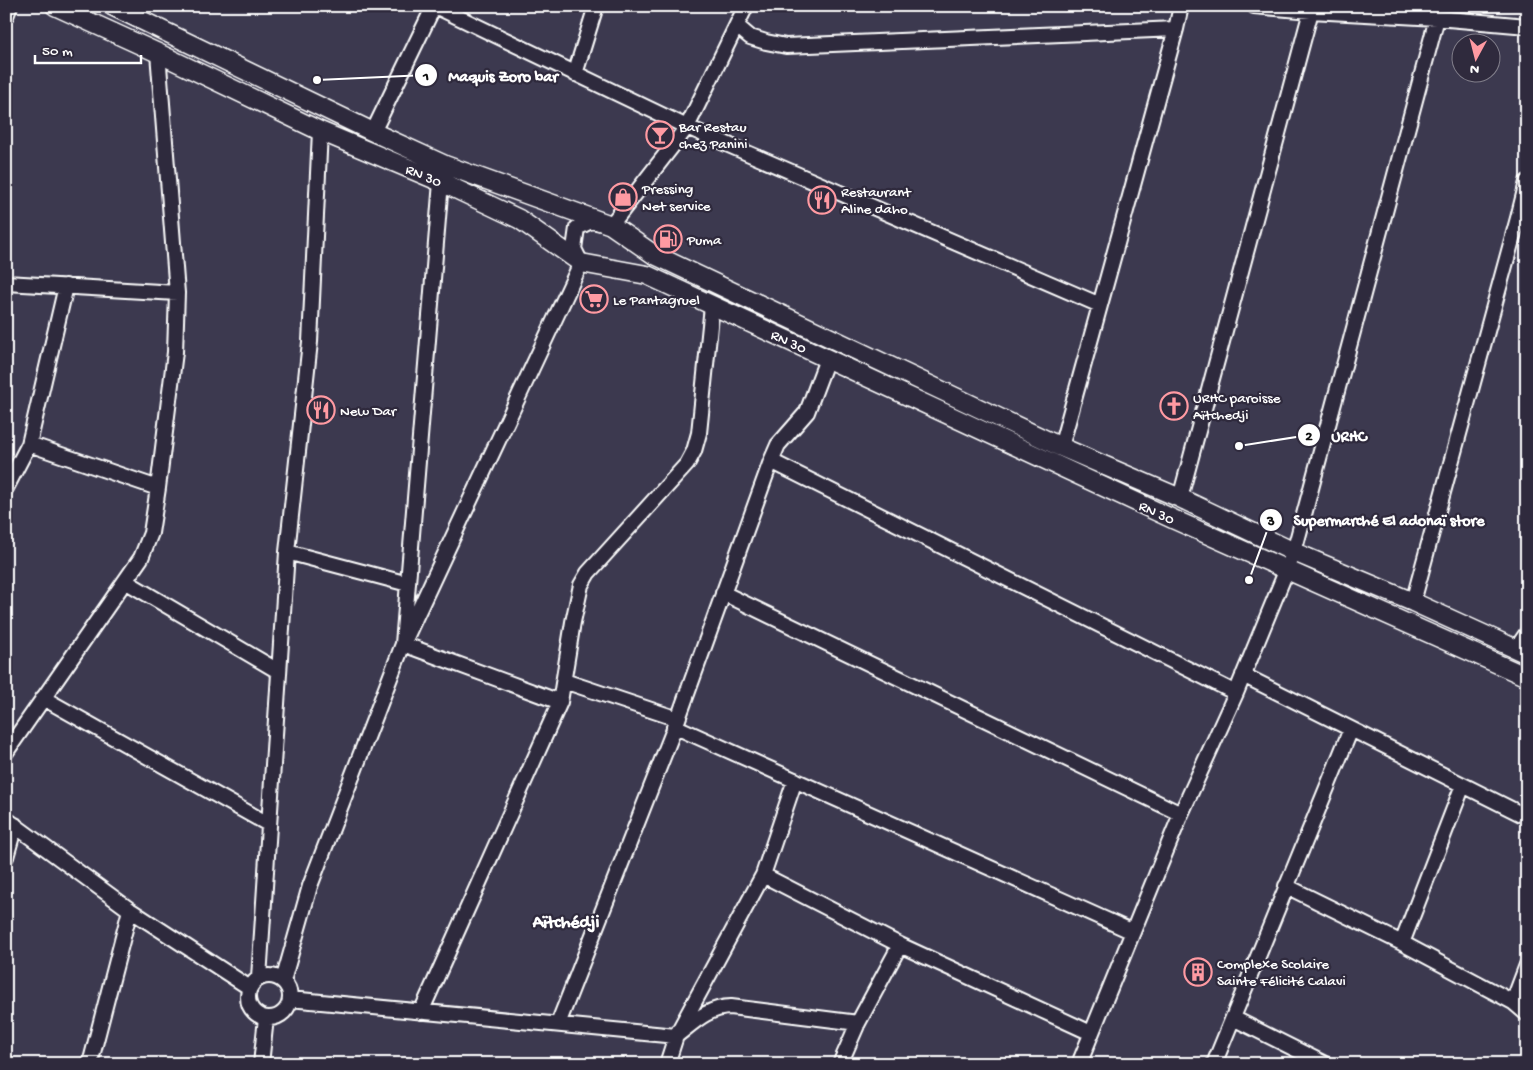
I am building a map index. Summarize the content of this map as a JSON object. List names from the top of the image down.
{
  "streets": {
    "main road": ["RN 30"]
  },
  "districts": ["Aïtchédji"],
  "places": {
    "other": ["Maquis Zoro bar", "URHC", "Supermarché El adonaï store"],
    "bar": ["Bar Restau chez Panini"],
    "shop": ["Pressing Net service"],
    "restaurant": ["Restaurant Aline daho", "New Dar"],
    "fuel station": ["Puma"],
    "supermarket": ["Le Pantagruel"],
    "church": ["URHC paroisse Aïtchedji"],
    "building": ["Complexe Scolaire Sainte Félicité Calavi"]
  },
  "scale_bar": "50 m",
  "north": "bottom"
}
